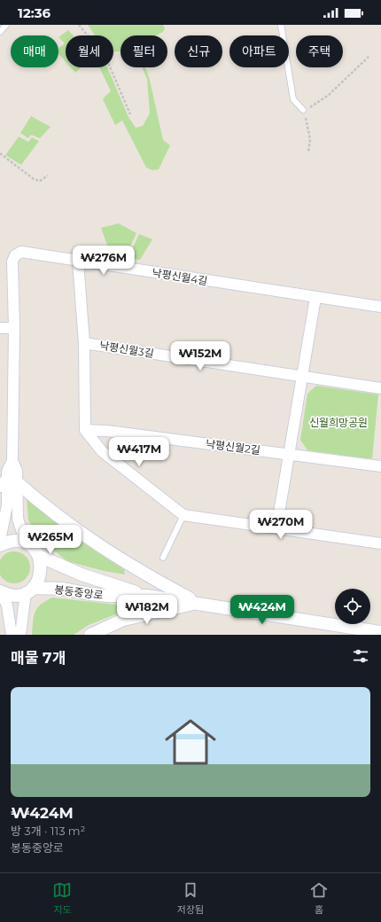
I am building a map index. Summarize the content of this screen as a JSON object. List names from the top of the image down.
{
  "streets": {
    "street": [
      "낙평신월4길",
      "낙평신월3길",
      "낙평신월2길",
      "봉동중앙로"
    ]
  },
  "crossings": [
    ["낙평신월4길", "봉동중앙로"],
    ["낙평신월3길", "낙평신월2길"]
  ],
  "parks": ["신월희망공원"],
  "page": {
    "status": "12:36",
    "chip": [
      "매매",
      "월세",
      "필터",
      "신규",
      "아파트",
      "주택"
    ],
    "price": [
      "₩276M",
      "₩152M",
      "₩417M",
      "₩270M",
      "₩265M",
      "₩182M",
      "₩424M"
    ],
    "heading": "매물 7개",
    "list": [
      {
        "name": "₩424M",
        "note": "방 3개 · 113 m² · 봉동중앙로"
      }
    ],
    "tabs": ["지도", "저장됨", "홈"]
  }
}
